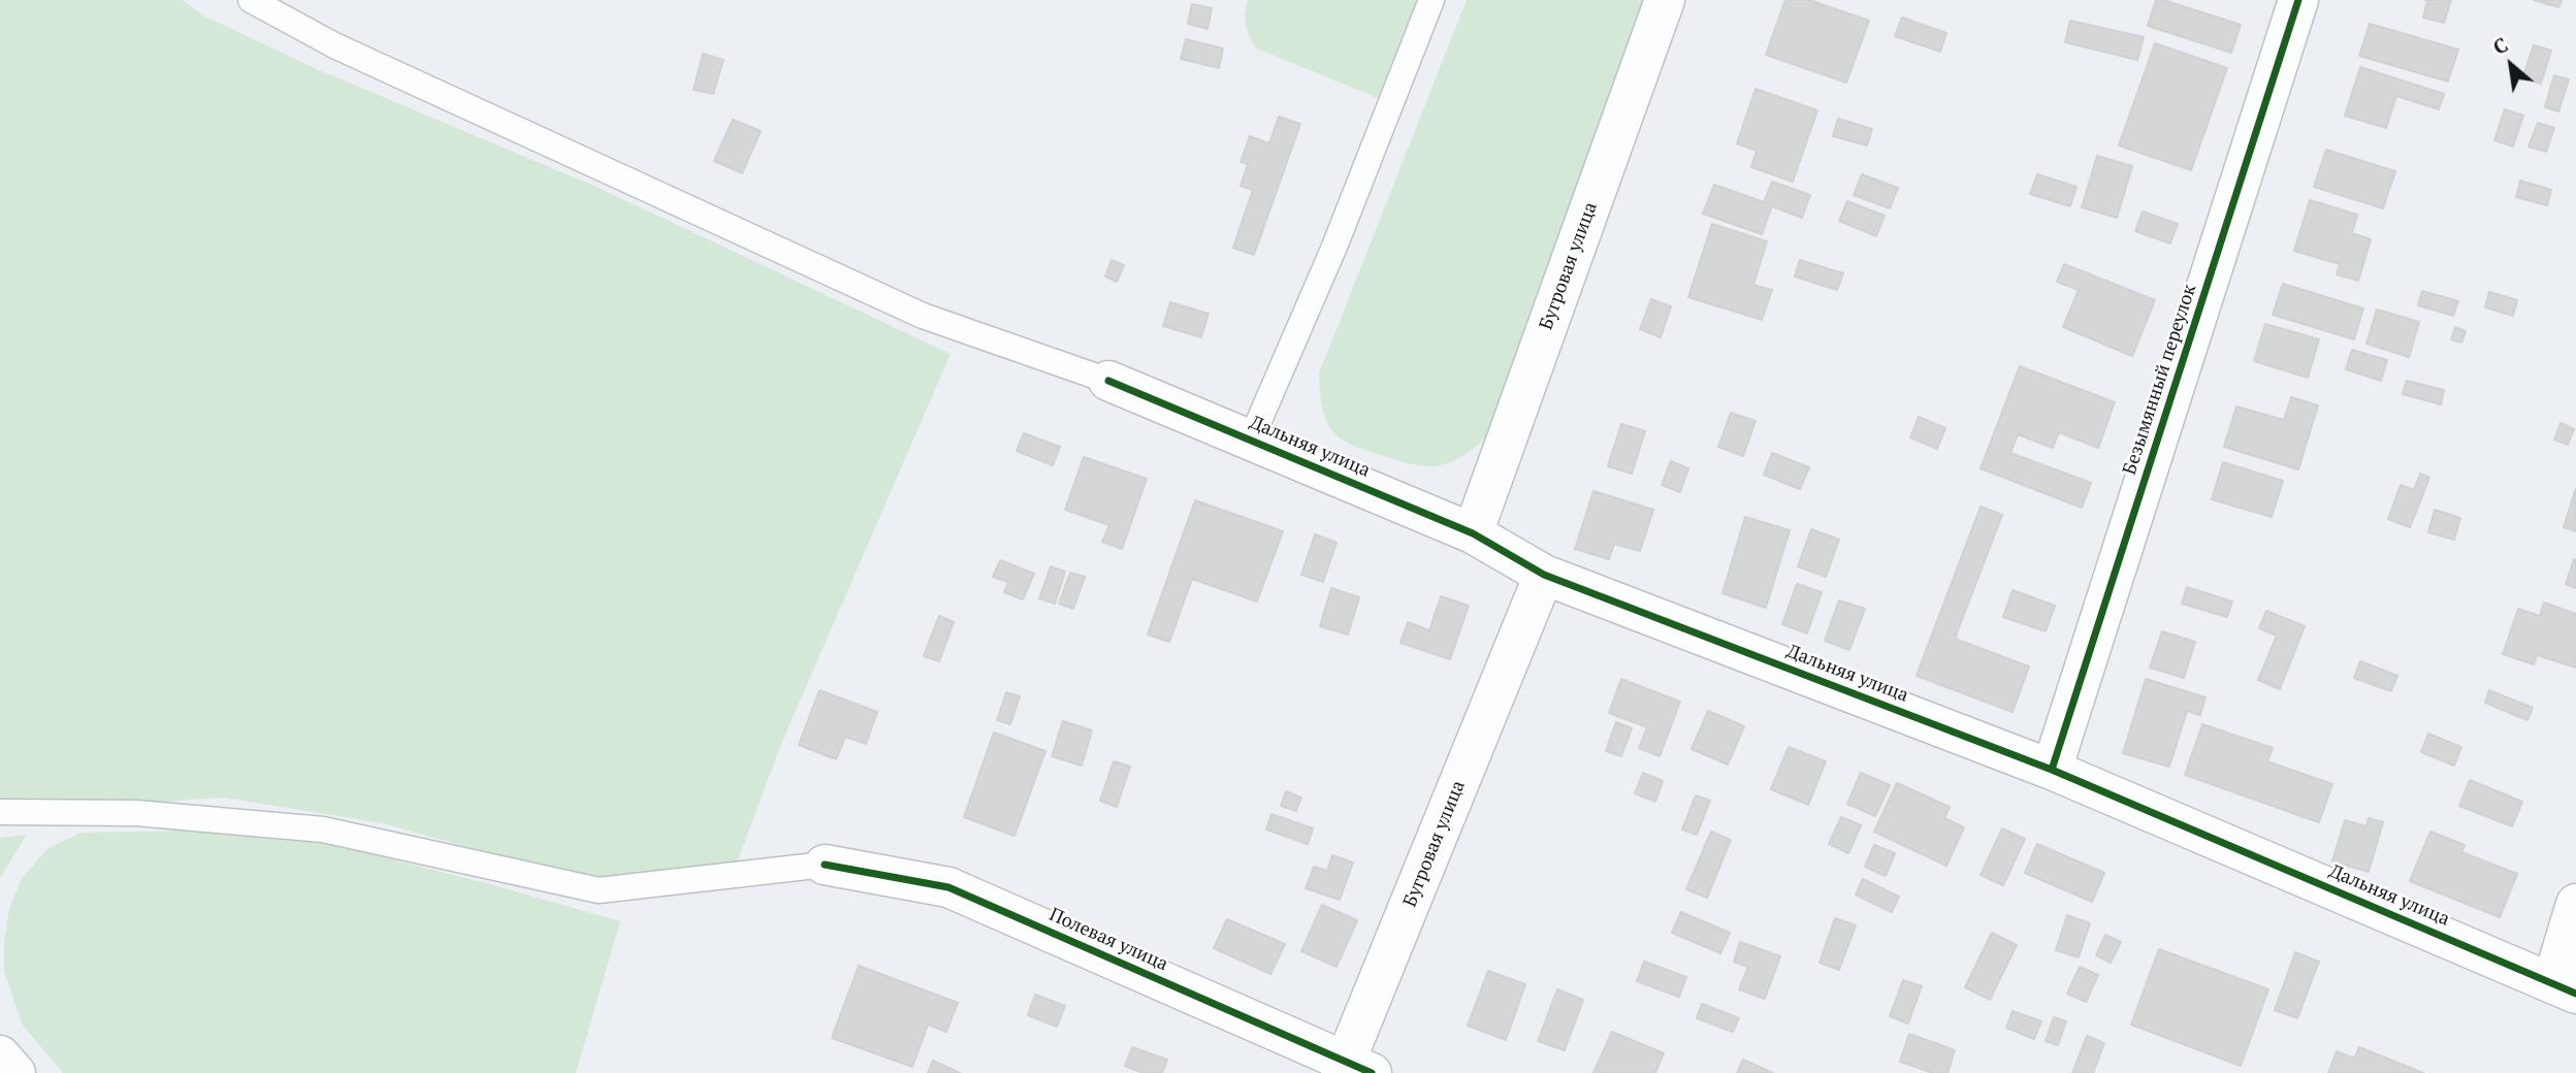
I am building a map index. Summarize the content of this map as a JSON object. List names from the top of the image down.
{
  "streets": {
    "street": [
      "Бугровая улица",
      "Безымянный переулок",
      "Дальняя улица",
      "Полевая улица"
    ]
  },
  "crossings": [
    ["Бугровая улица", "Дальняя улица"],
    ["Бугровая улица", "Полевая улица"],
    ["Безымянный переулок", "Дальняя улица"]
  ],
  "north": "top left"
}
